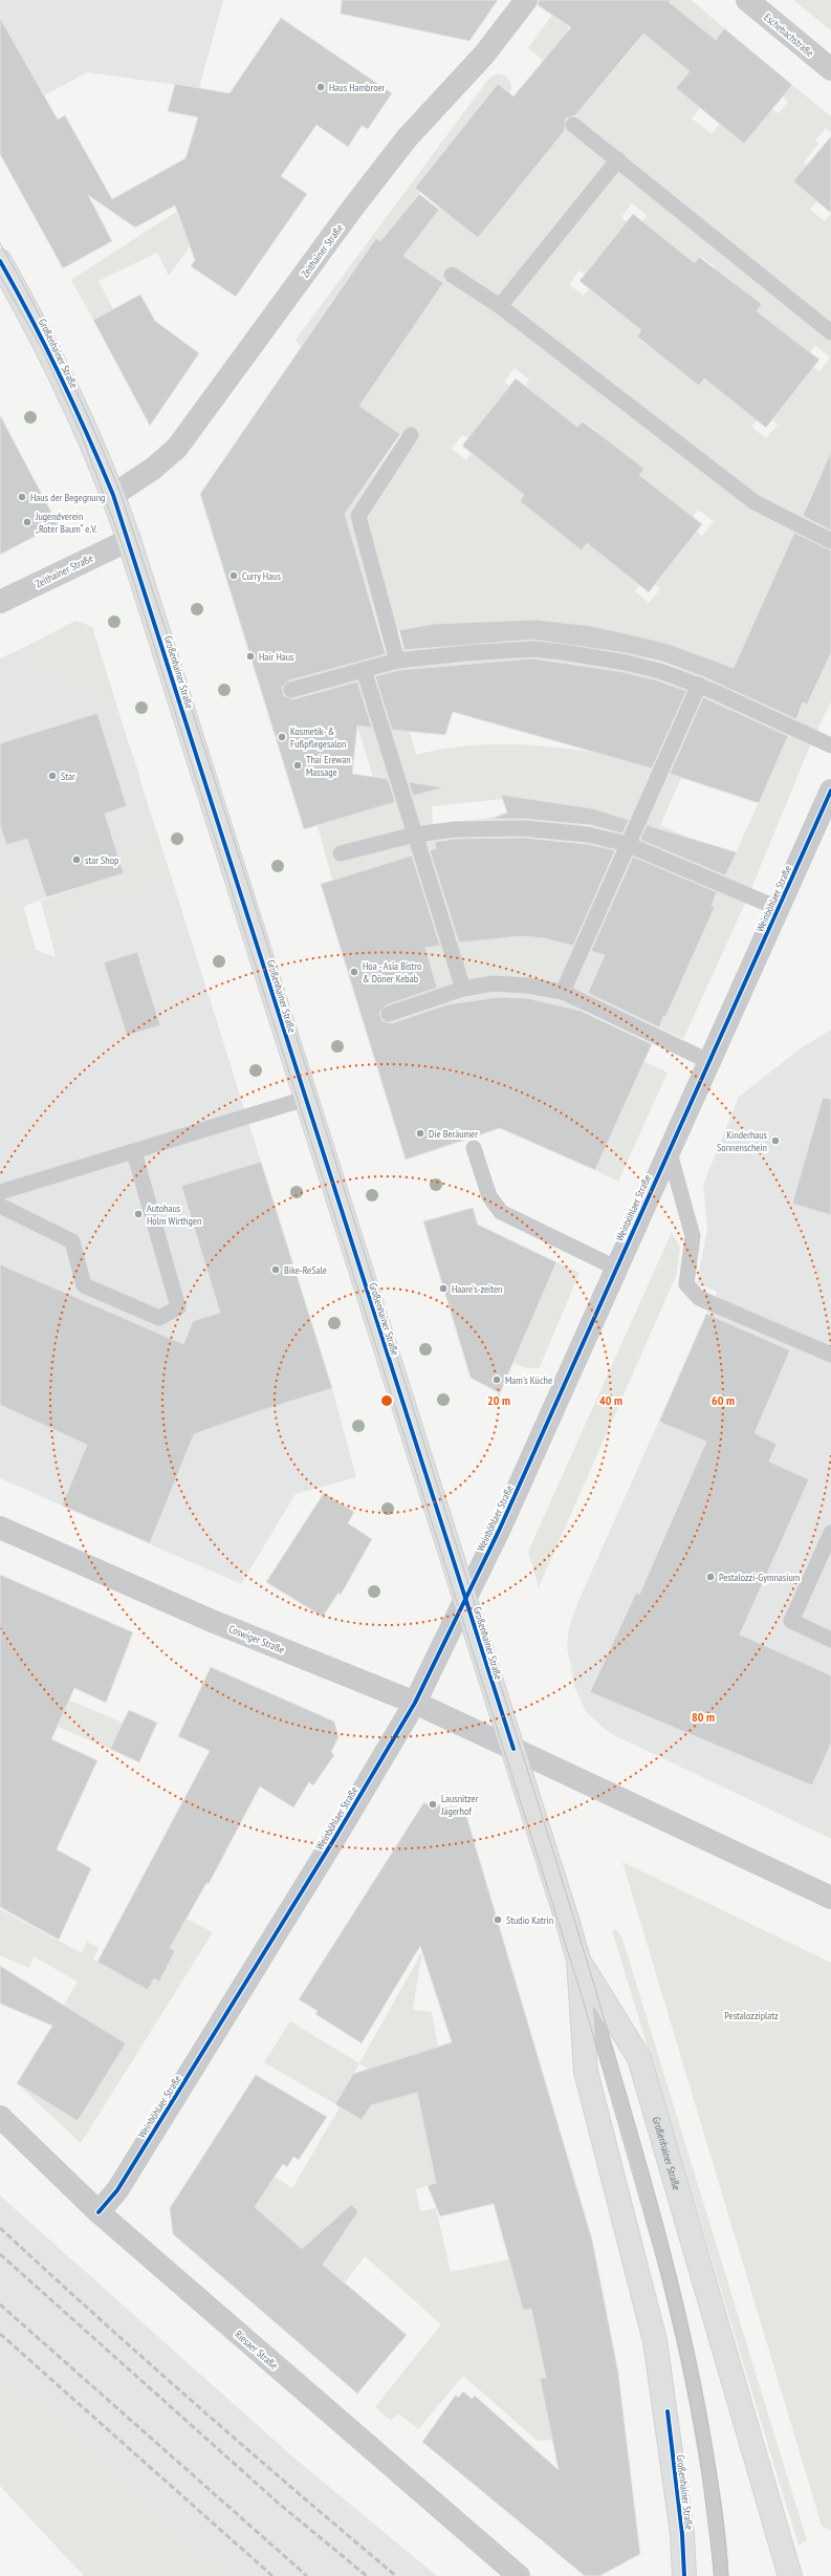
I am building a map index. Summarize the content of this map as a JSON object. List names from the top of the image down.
{
  "streets": {
    "main road": ["Großenhainer Straße"],
    "street": [
      "Eschebachstraße",
      "Zeithainer Straße",
      "Weinböhlaer Straße",
      "Coswiger Straße",
      "Riesaer Straße"
    ]
  },
  "crossings": [
    ["Zeithainer Straße", "Großenhainer Straße"],
    ["Großenhainer Straße", "Weinböhlaer Straße"],
    ["Großenhainer Straße", "Coswiger Straße"],
    ["Weinböhlaer Straße", "Coswiger Straße"],
    ["Weinböhlaer Straße", "Riesaer Straße"]
  ],
  "parks": ["Pestalozziplatz"],
  "places": [
    "Haus Hambroer",
    "Haus der Begegnung",
    "Jugendverein „Roter Baum“ e.V.",
    "Curry Haus",
    "Hair Haus",
    "Kosmetik- & Fußpflegesalon",
    "Thai Erewan Massage",
    "Star",
    "star Shop",
    "Hoa - Asia Bistro & Döner Kebab",
    "Die Beräumer",
    "Kinderhaus Sonnenschein",
    "Autohaus Holm Wirthgen",
    "Bike-ReSale",
    "Haare’s-zeiten",
    "Mam's Küche",
    "Pestalozzi-Gymnasium",
    "Lausnitzer Jägerhof",
    "Studio Katrin"
  ],
  "rings": [
    "20 m",
    "40 m",
    "60 m",
    "80 m"
  ]
}
